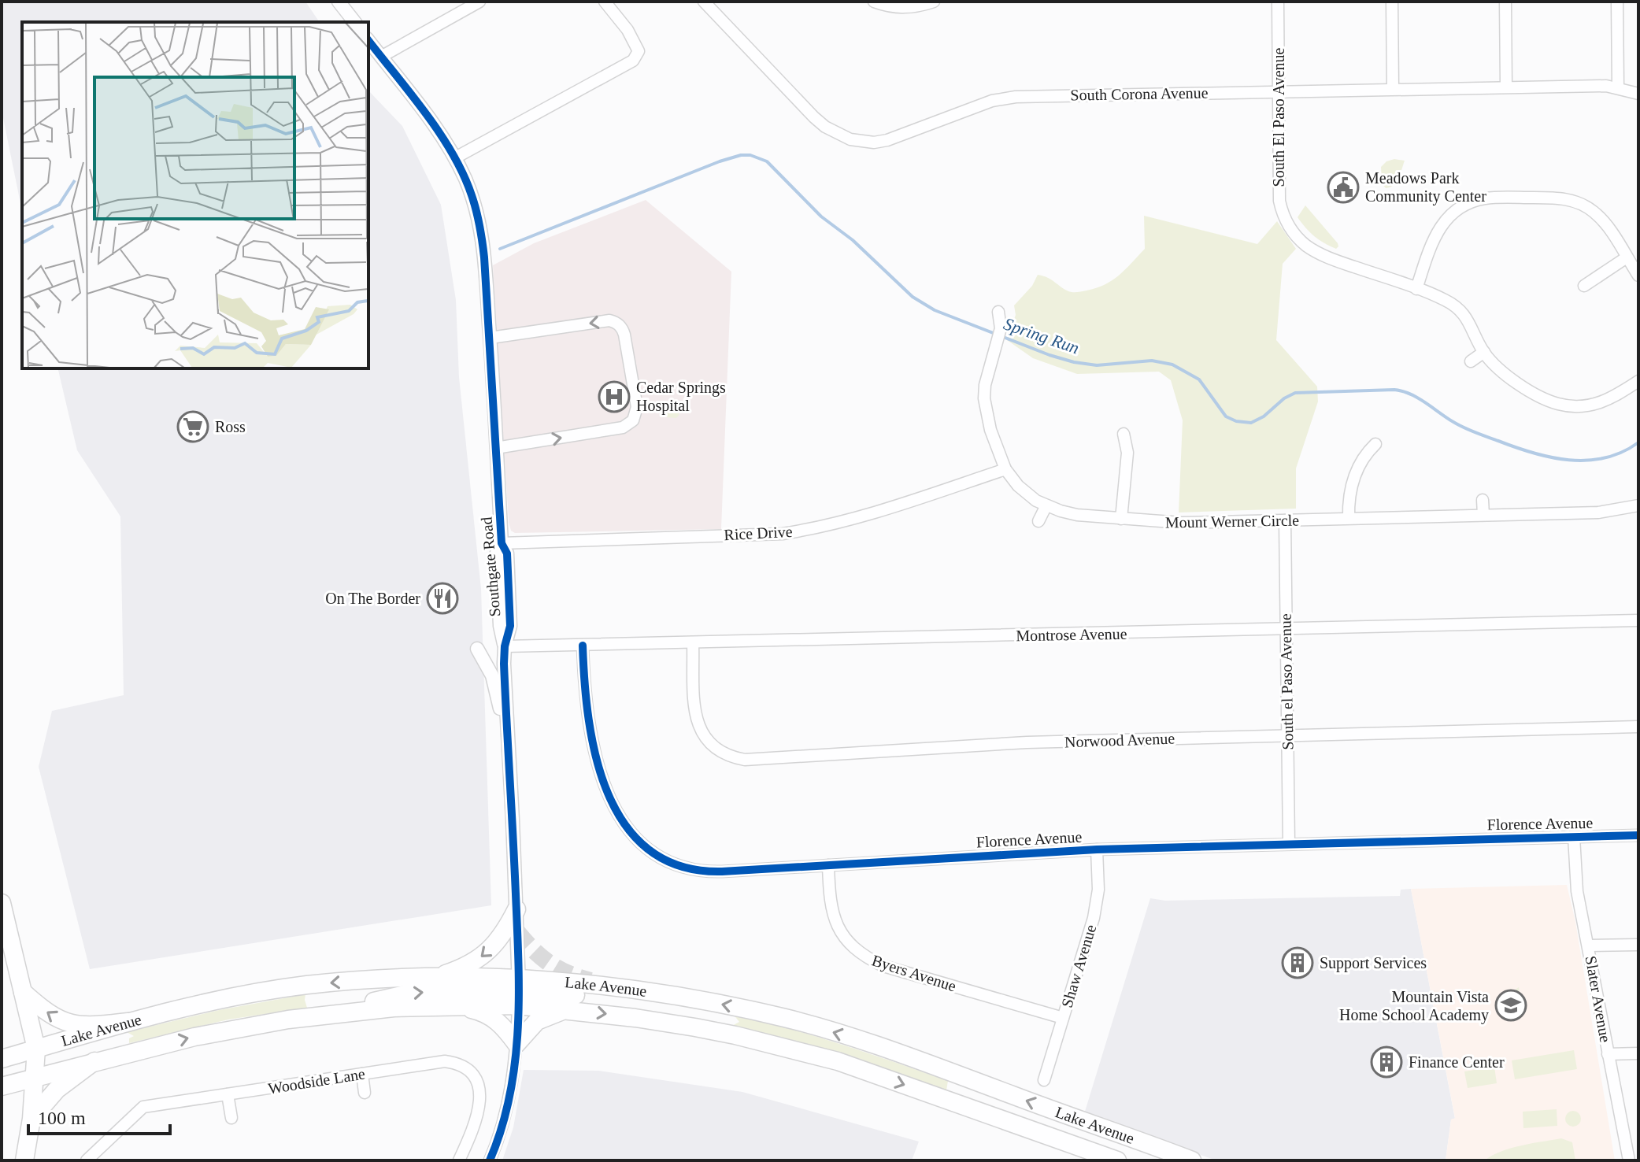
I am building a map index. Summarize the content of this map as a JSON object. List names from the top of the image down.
{
  "streets": {
    "main road": ["Lake Avenue"],
    "street": [
      "South Corona Avenue",
      "South El Paso Avenue",
      "Mount Werner Circle",
      "Rice Drive",
      "Southgate Road",
      "Montrose Avenue",
      "South el Paso Avenue",
      "Norwood Avenue",
      "Florence Avenue",
      "Shaw Avenue",
      "Byers Avenue",
      "Slater Avenue",
      "Woodside Lane"
    ]
  },
  "crossings": [
    ["South Corona Avenue", "South El Paso Avenue"],
    ["Mount Werner Circle", "Rice Drive"],
    ["Mount Werner Circle", "South el Paso Avenue"],
    ["Rice Drive", "Southgate Road"],
    ["Southgate Road", "Montrose Avenue"],
    ["Southgate Road", "Lake Avenue"],
    ["Montrose Avenue", "South el Paso Avenue"],
    ["Montrose Avenue", "Norwood Avenue"],
    ["Montrose Avenue", "Florence Avenue"],
    ["South el Paso Avenue", "Norwood Avenue"],
    ["South el Paso Avenue", "Florence Avenue"],
    ["Florence Avenue", "Shaw Avenue"],
    ["Florence Avenue", "Byers Avenue"],
    ["Florence Avenue", "Slater Avenue"],
    ["Shaw Avenue", "Byers Avenue"]
  ],
  "water": ["Spring Run"],
  "places": {
    "public building": ["Meadows Park Community Center"],
    "hospital": ["Cedar Springs Hospital"],
    "supermarket": ["Ross"],
    "restaurant": ["On The Border"],
    "building": ["Support Services", "Finance Center"],
    "school or university": ["Mountain Vista Home School Academy"]
  },
  "scale_bar": "100 m"
}
